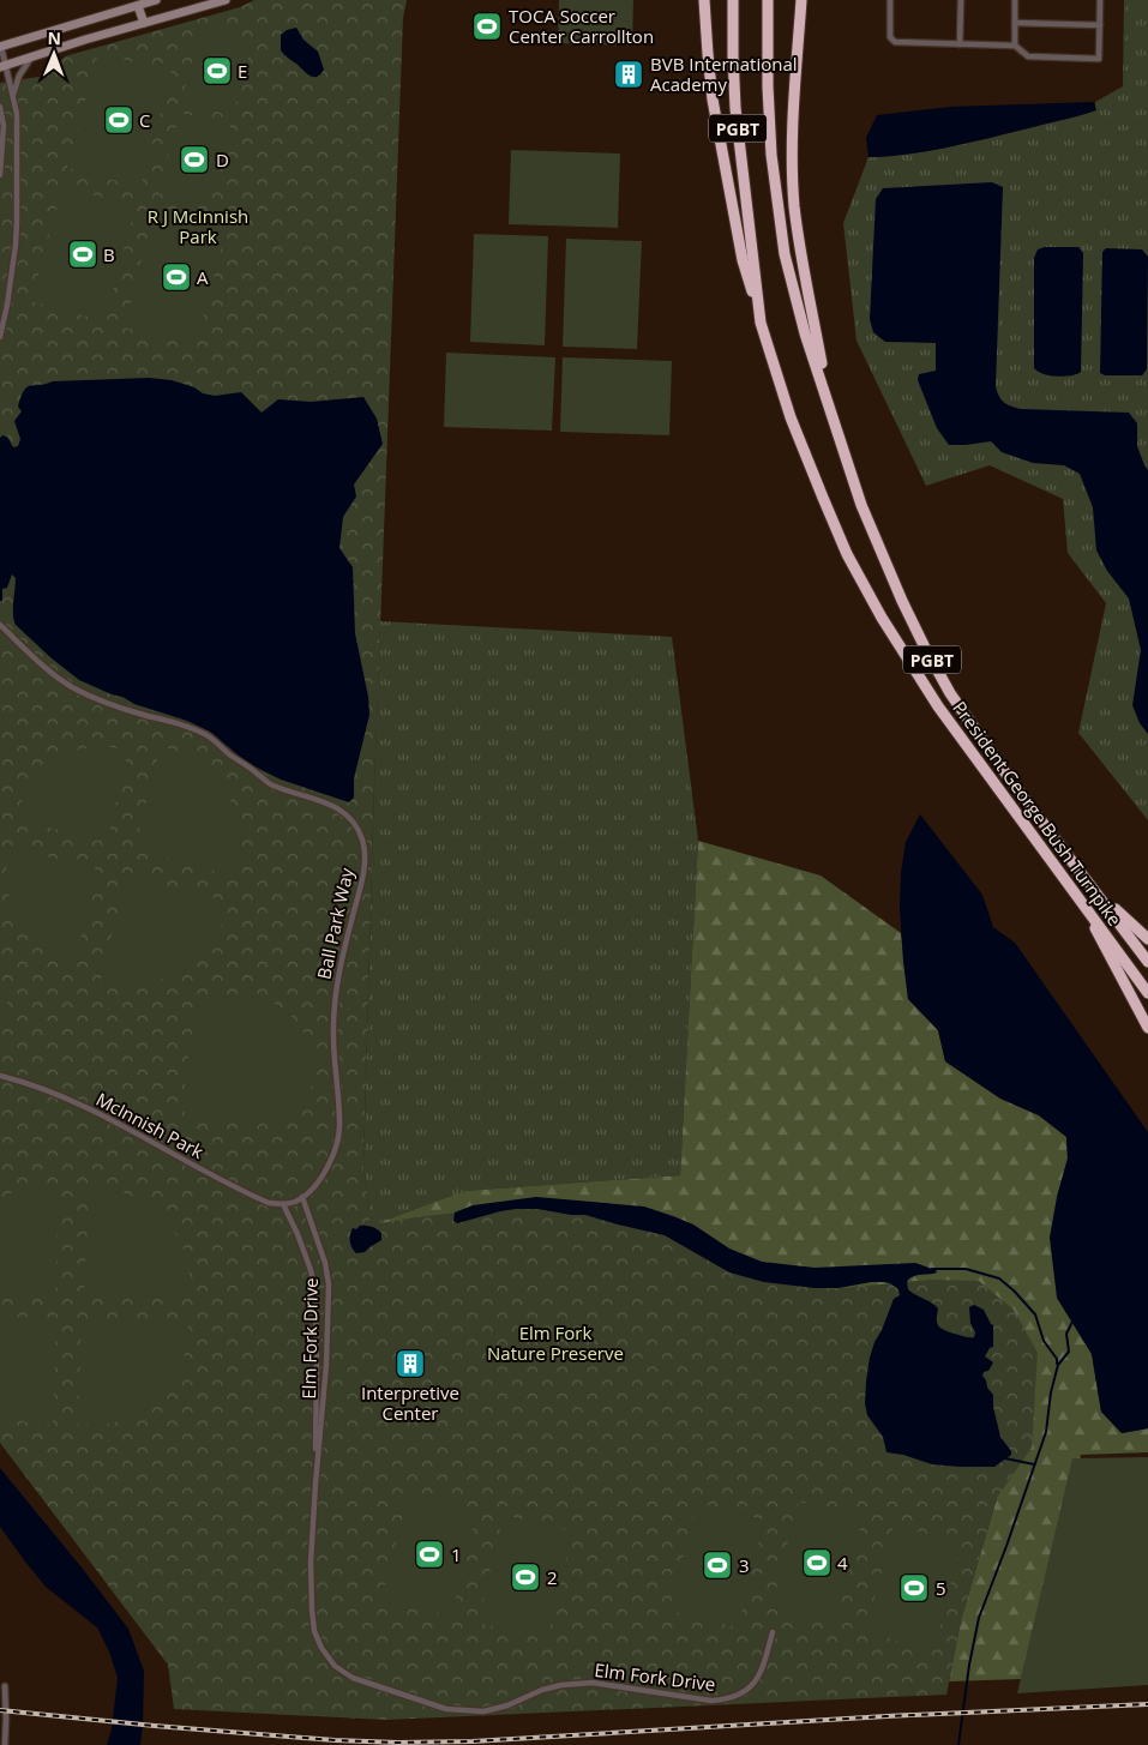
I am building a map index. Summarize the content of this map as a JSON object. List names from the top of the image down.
{
  "streets": {
    "highway": ["PGBT", "President George Bush Turnpike"],
    "street": ["Ball Park Way", "McInnish Park", "Elm Fork Drive"]
  },
  "crossings": [
    ["Ball Park Way", "McInnish Park"],
    ["Ball Park Way", "Elm Fork Drive"],
    ["McInnish Park", "Elm Fork Drive"]
  ],
  "parks": ["R J McInnish Park", "Elm Fork Nature Preserve"],
  "places": {
    "sports": [
      "TOCA Soccer Center Carrollton",
      "E",
      "C",
      "D",
      "B",
      "A",
      "1",
      "4",
      "3",
      "2",
      "5"
    ],
    "building": ["BVB International Academy", "Interpretive Center"]
  },
  "north": "top"
}
